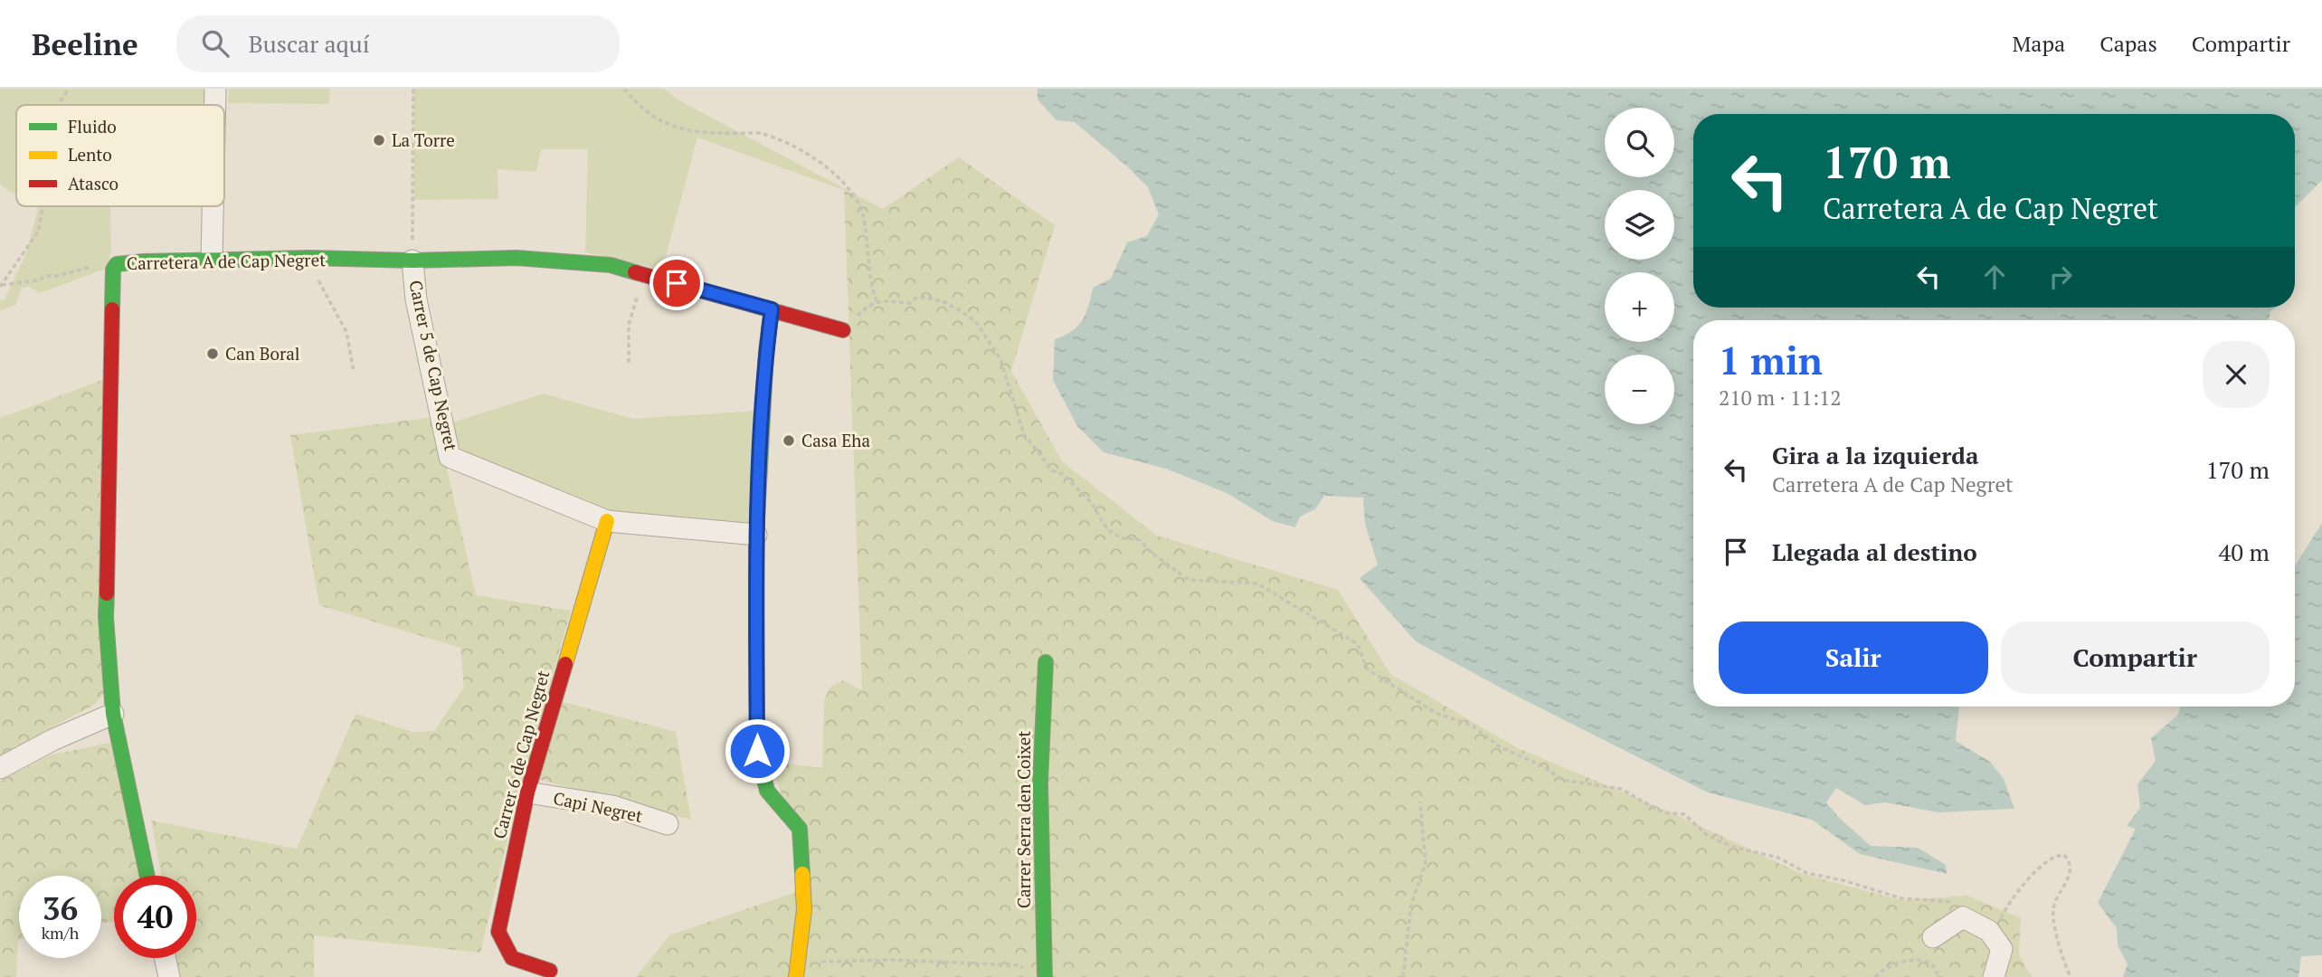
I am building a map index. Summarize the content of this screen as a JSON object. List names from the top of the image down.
{
  "streets": {
    "street": [
      "Carretera A de Cap Negret",
      "Carrer 5 de Cap Negret",
      "Carrer 6 de Cap Negret",
      "Capi Negret",
      "Carrer Serra den Coixet"
    ]
  },
  "crossings": [
    ["Carretera A de Cap Negret", "Carrer 5 de Cap Negret"],
    ["Carrer 5 de Cap Negret", "Carrer 6 de Cap Negret"],
    ["Carrer 6 de Cap Negret", "Capi Negret"]
  ],
  "places": ["La Torre", "Can Boral", "Casa Eha"],
  "legend": ["Fluido", "Lento", "Atasco"],
  "page": {
    "header": "Beeline",
    "search": "Buscar aquí",
    "nav": ["Mapa", "Capas", "Compartir"],
    "map_buttons": ["+", "−"],
    "turn": ["170 m", "Carretera A de Cap Negret"],
    "heading": ["1 min", "210 m · 11:12"],
    "list": [
      {
        "name": "Gira a la izquierda",
        "note": "Carretera A de Cap Negret",
        "value": "170 m"
      },
      {
        "name": "Llegada al destino",
        "value": "40 m"
      }
    ],
    "buttons": ["Salir", "Compartir"],
    "speed": "36 km/h",
    "limit": "40"
  }
}
